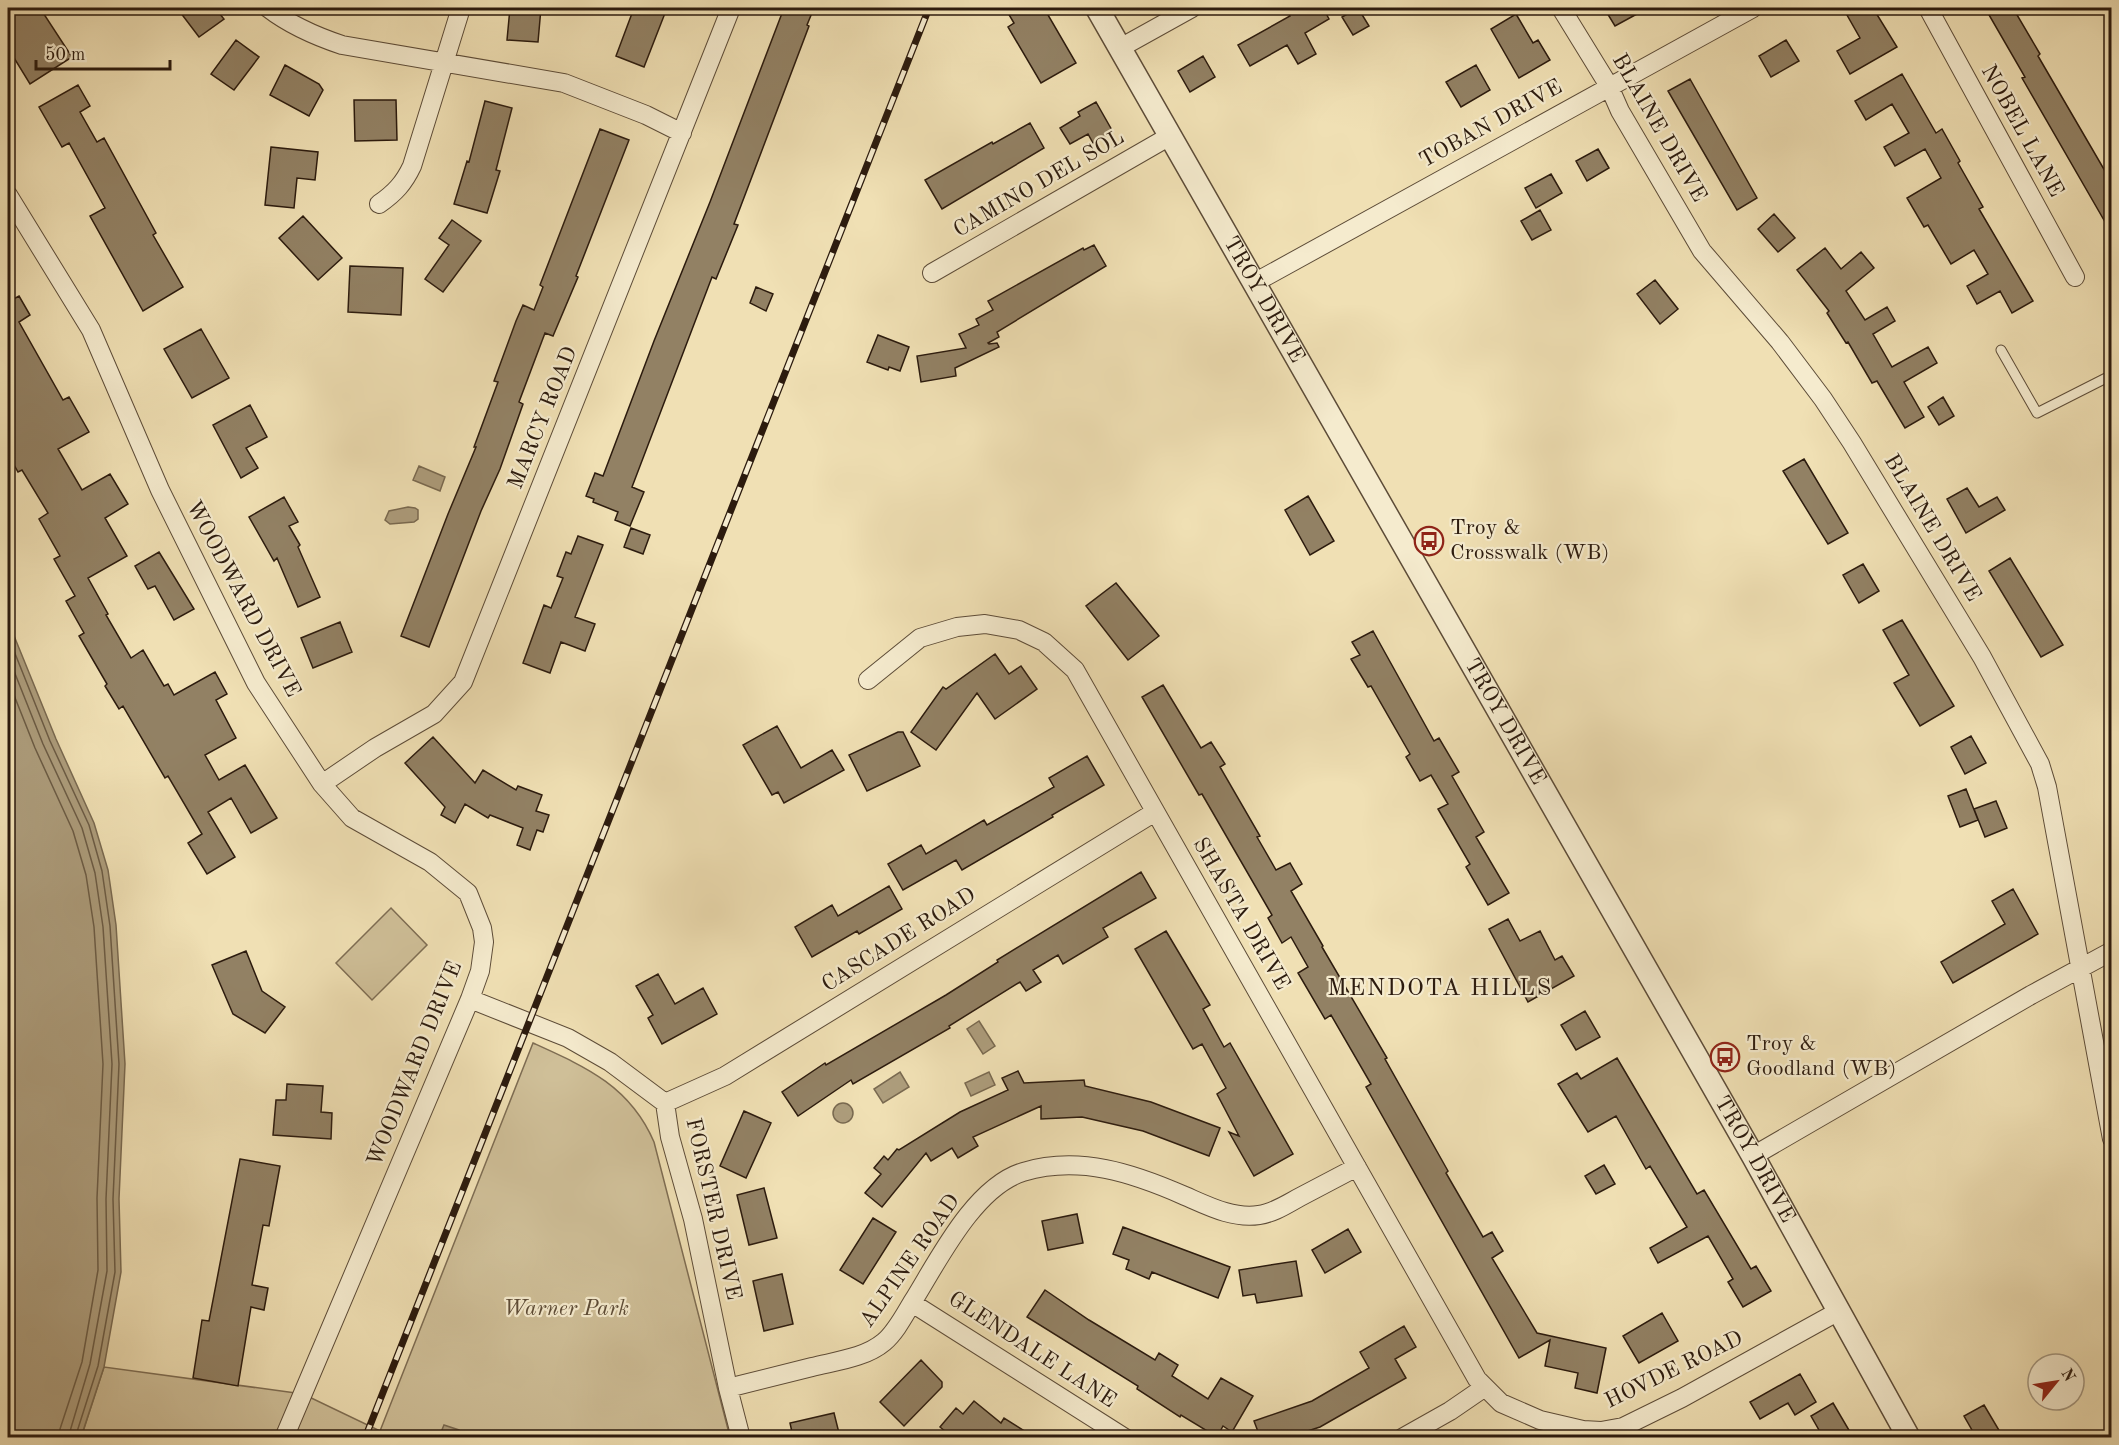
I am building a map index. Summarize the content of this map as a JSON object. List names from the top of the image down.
{
  "streets": {
    "street": [
      "TOBAN DRIVE",
      "BLAINE DRIVE",
      "NOBEL LANE",
      "CAMINO DEL SOL",
      "TROY DRIVE",
      "MARCY ROAD",
      "WOODWARD DRIVE",
      "SHASTA DRIVE",
      "CASCADE ROAD",
      "FORSTER DRIVE",
      "ALPINE ROAD",
      "GLENDALE LANE",
      "HOVDE ROAD"
    ]
  },
  "crossings": [
    ["TOBAN DRIVE", "BLAINE DRIVE"],
    ["TOBAN DRIVE", "TROY DRIVE"],
    ["CAMINO DEL SOL", "TROY DRIVE"],
    ["TROY DRIVE", "HOVDE ROAD"],
    ["MARCY ROAD", "WOODWARD DRIVE"],
    ["WOODWARD DRIVE", "FORSTER DRIVE"],
    ["SHASTA DRIVE", "CASCADE ROAD"],
    ["SHASTA DRIVE", "ALPINE ROAD"],
    ["SHASTA DRIVE", "HOVDE ROAD"],
    ["CASCADE ROAD", "FORSTER DRIVE"],
    ["FORSTER DRIVE", "ALPINE ROAD"],
    ["ALPINE ROAD", "GLENDALE LANE"]
  ],
  "districts": ["MENDOTA HILLS"],
  "parks": ["Warner Park"],
  "places": {
    "bus stop": ["Troy & Crosswalk (WB)", "Troy & Goodland (WB)"]
  },
  "scale_bar": "50 m",
  "north": "top right"
}
